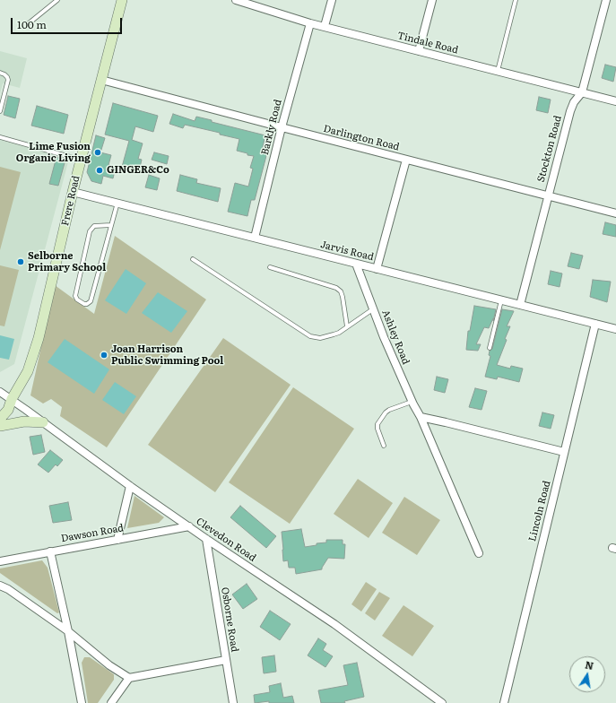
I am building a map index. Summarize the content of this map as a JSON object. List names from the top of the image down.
{
  "streets": {
    "street": [
      "Tindale Road",
      "Barkly Road",
      "Darlington Road",
      "Stockton Road",
      "Frere Road",
      "Jarvis Road",
      "Ashley Road",
      "Lincoln Road",
      "Dawson Road",
      "Clevedon Road",
      "Osborne Road"
    ]
  },
  "crossings": [
    ["Tindale Road", "Barkly Road"],
    ["Tindale Road", "Stockton Road"],
    ["Barkly Road", "Darlington Road"],
    ["Barkly Road", "Jarvis Road"],
    ["Darlington Road", "Stockton Road"],
    ["Darlington Road", "Frere Road"],
    ["Stockton Road", "Jarvis Road"],
    ["Frere Road", "Jarvis Road"],
    ["Frere Road", "Clevedon Road"],
    ["Jarvis Road", "Ashley Road"],
    ["Jarvis Road", "Lincoln Road"],
    ["Dawson Road", "Clevedon Road"],
    ["Clevedon Road", "Osborne Road"]
  ],
  "places": [
    "Lime Fusion Organic Living",
    "GINGER&Co",
    "Selborne Primary School",
    "Joan Harrison Public Swimming Pool"
  ],
  "scale_bar": "100 m",
  "north": "top"
}
